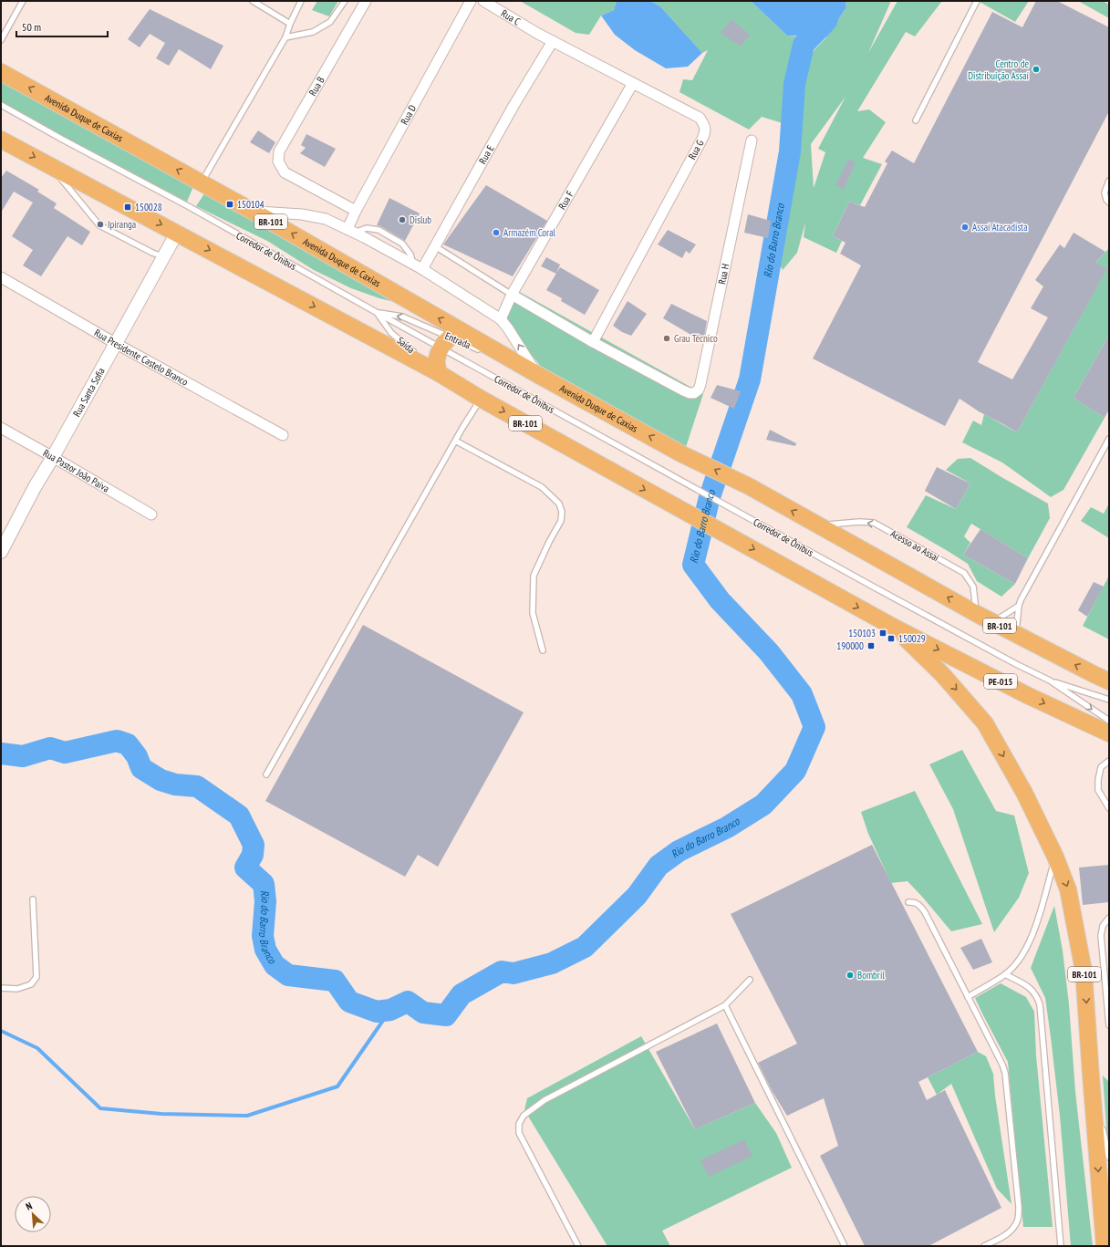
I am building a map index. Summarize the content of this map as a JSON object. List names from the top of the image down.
{
  "streets": {
    "highway": ["Avenida Duque de Caxias", "BR-101", "PE-015"],
    "street": [
      "Rua C",
      "Rua B",
      "Rua D",
      "Rua G",
      "Rua E",
      "Rua F",
      "Rua H",
      "Rua Presidente Castelo Branco",
      "Rua Santa Sofia",
      "Rua Pastor João Paiva"
    ],
    "lane": [
      "Corredor de Ônibus",
      "Entrada",
      "Saída",
      "Acesso ao Assaí"
    ]
  },
  "crossings": [
    ["Rua C", "Rua G"],
    ["Rua B", "Rua D"],
    ["Rua D", "BR-101"],
    ["Avenida Duque de Caxias", "BR-101"],
    ["Avenida Duque de Caxias", "Corredor de Ônibus"],
    ["Avenida Duque de Caxias", "Entrada"],
    ["Avenida Duque de Caxias", "Acesso ao Assaí"],
    ["Rua G", "Rua E"],
    ["Rua G", "Rua F"],
    ["Rua G", "Rua H"],
    ["Rua E", "BR-101"],
    ["Rua F", "BR-101"],
    ["BR-101", "Saída"],
    ["BR-101", "Rua Santa Sofia"],
    ["BR-101", "Acesso ao Assaí"],
    ["BR-101", "PE-015"],
    ["Corredor de Ônibus", "Entrada"],
    ["Corredor de Ônibus", "Saída"],
    ["Entrada", "Saída"],
    ["Rua Presidente Castelo Branco", "Rua Santa Sofia"],
    ["Rua Santa Sofia", "Rua Pastor João Paiva"]
  ],
  "one_way": ["Entrada", "Acesso ao Assaí"],
  "water": ["Rio do Barro Branco"],
  "places": {
    "other": [
      "Centro de Distribuição Assaí",
      "Dislub",
      "Ipiranga",
      "Assaí Atacadista",
      "Armazém Coral",
      "Grau Técnico",
      "Bombril"
    ],
    "transit": [
      "150104",
      "150028",
      "150103",
      "150029",
      "190000"
    ]
  },
  "scale_bar": "50 m",
  "north": "top left"
}
